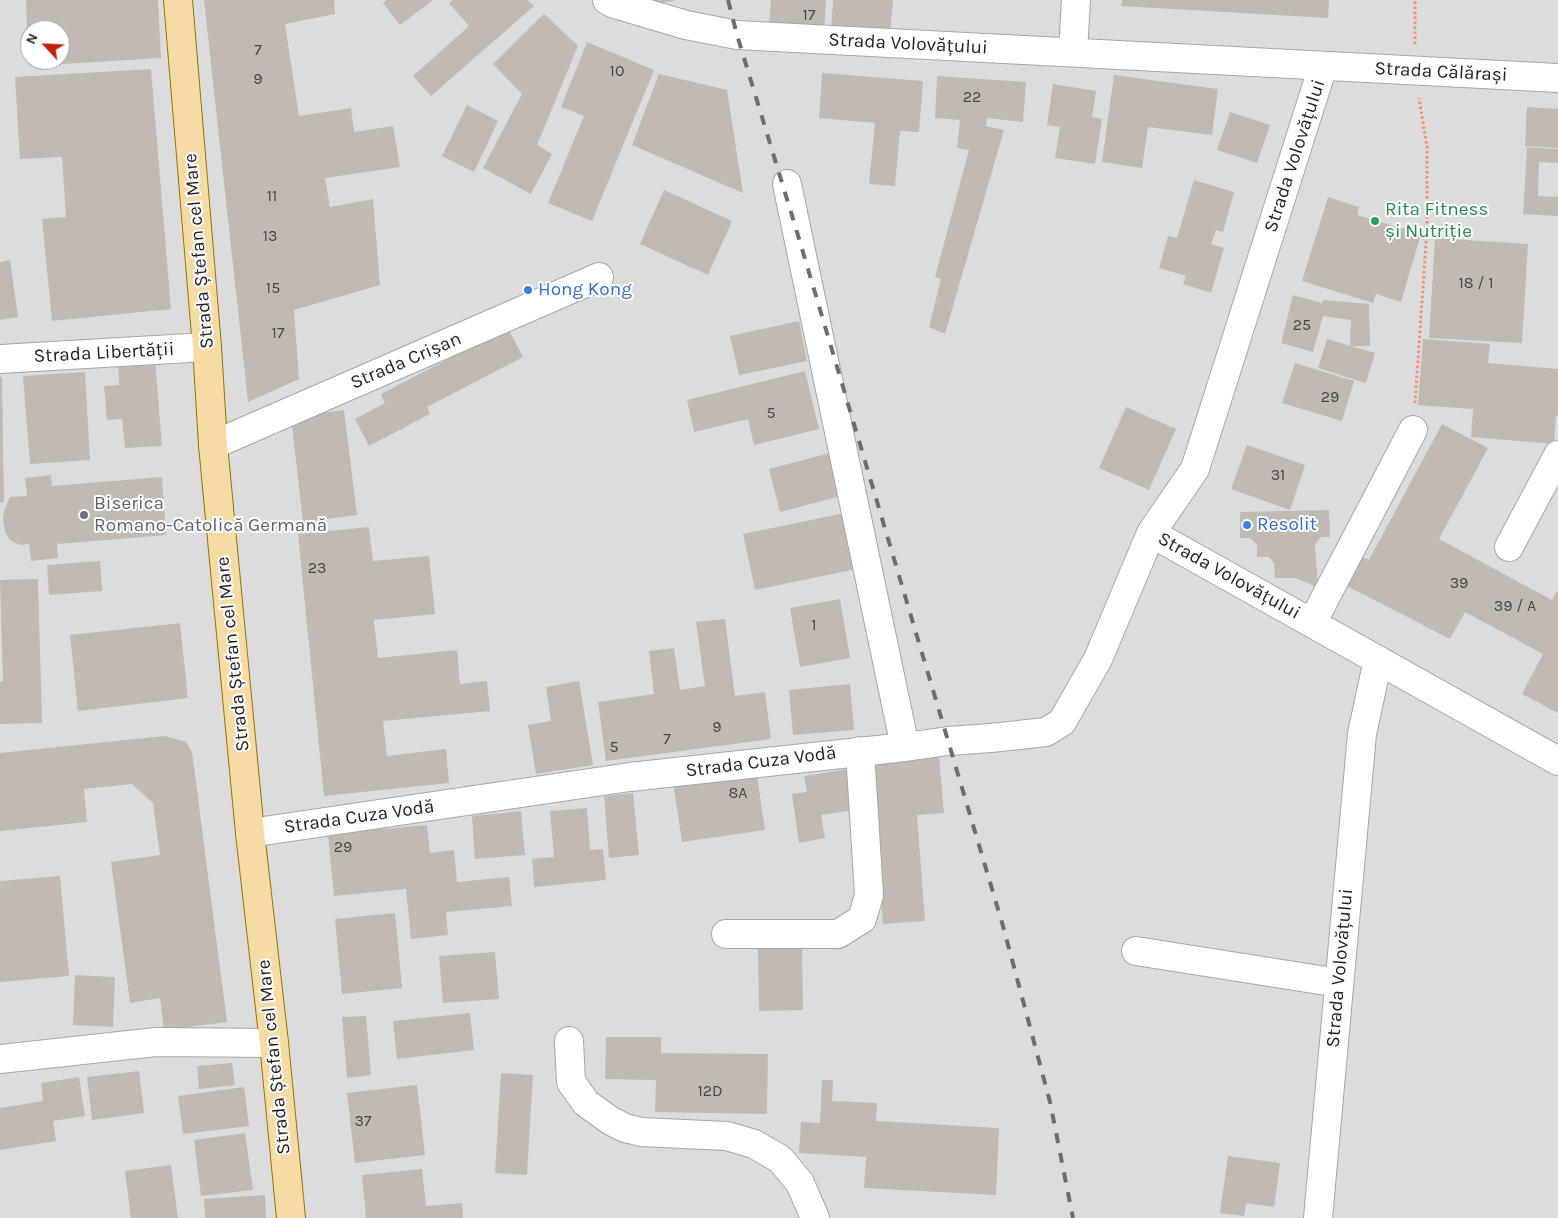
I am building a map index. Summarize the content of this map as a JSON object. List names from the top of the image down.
{
  "streets": {
    "main road": ["Strada Ștefan cel Mare"],
    "street": [
      "Strada Volovățului",
      "Strada Călărași",
      "Strada Libertății",
      "Strada Crișan",
      "Strada Cuza Vodă"
    ]
  },
  "crossings": [
    ["Strada Volovățului", "Strada Călărași"],
    ["Strada Volovățului", "Strada Cuza Vodă"],
    ["Strada Ștefan cel Mare", "Strada Libertății"],
    ["Strada Ștefan cel Mare", "Strada Crișan"],
    ["Strada Ștefan cel Mare", "Strada Cuza Vodă"]
  ],
  "places": [
    "Rita Fitness și Nutriție",
    "Hong Kong",
    "Biserica Romano-Catolică Germană",
    "Resolit"
  ],
  "house_numbers": [
    "17",
    "7",
    "10",
    "9",
    "22",
    "11",
    "13",
    "18 / 1",
    "15",
    "25",
    "17",
    "29",
    "5",
    "31",
    "23",
    "39",
    "39 / A",
    "1",
    "9",
    "7",
    "5",
    "8A",
    "29",
    "12D",
    "37"
  ],
  "north": "top left"
}
